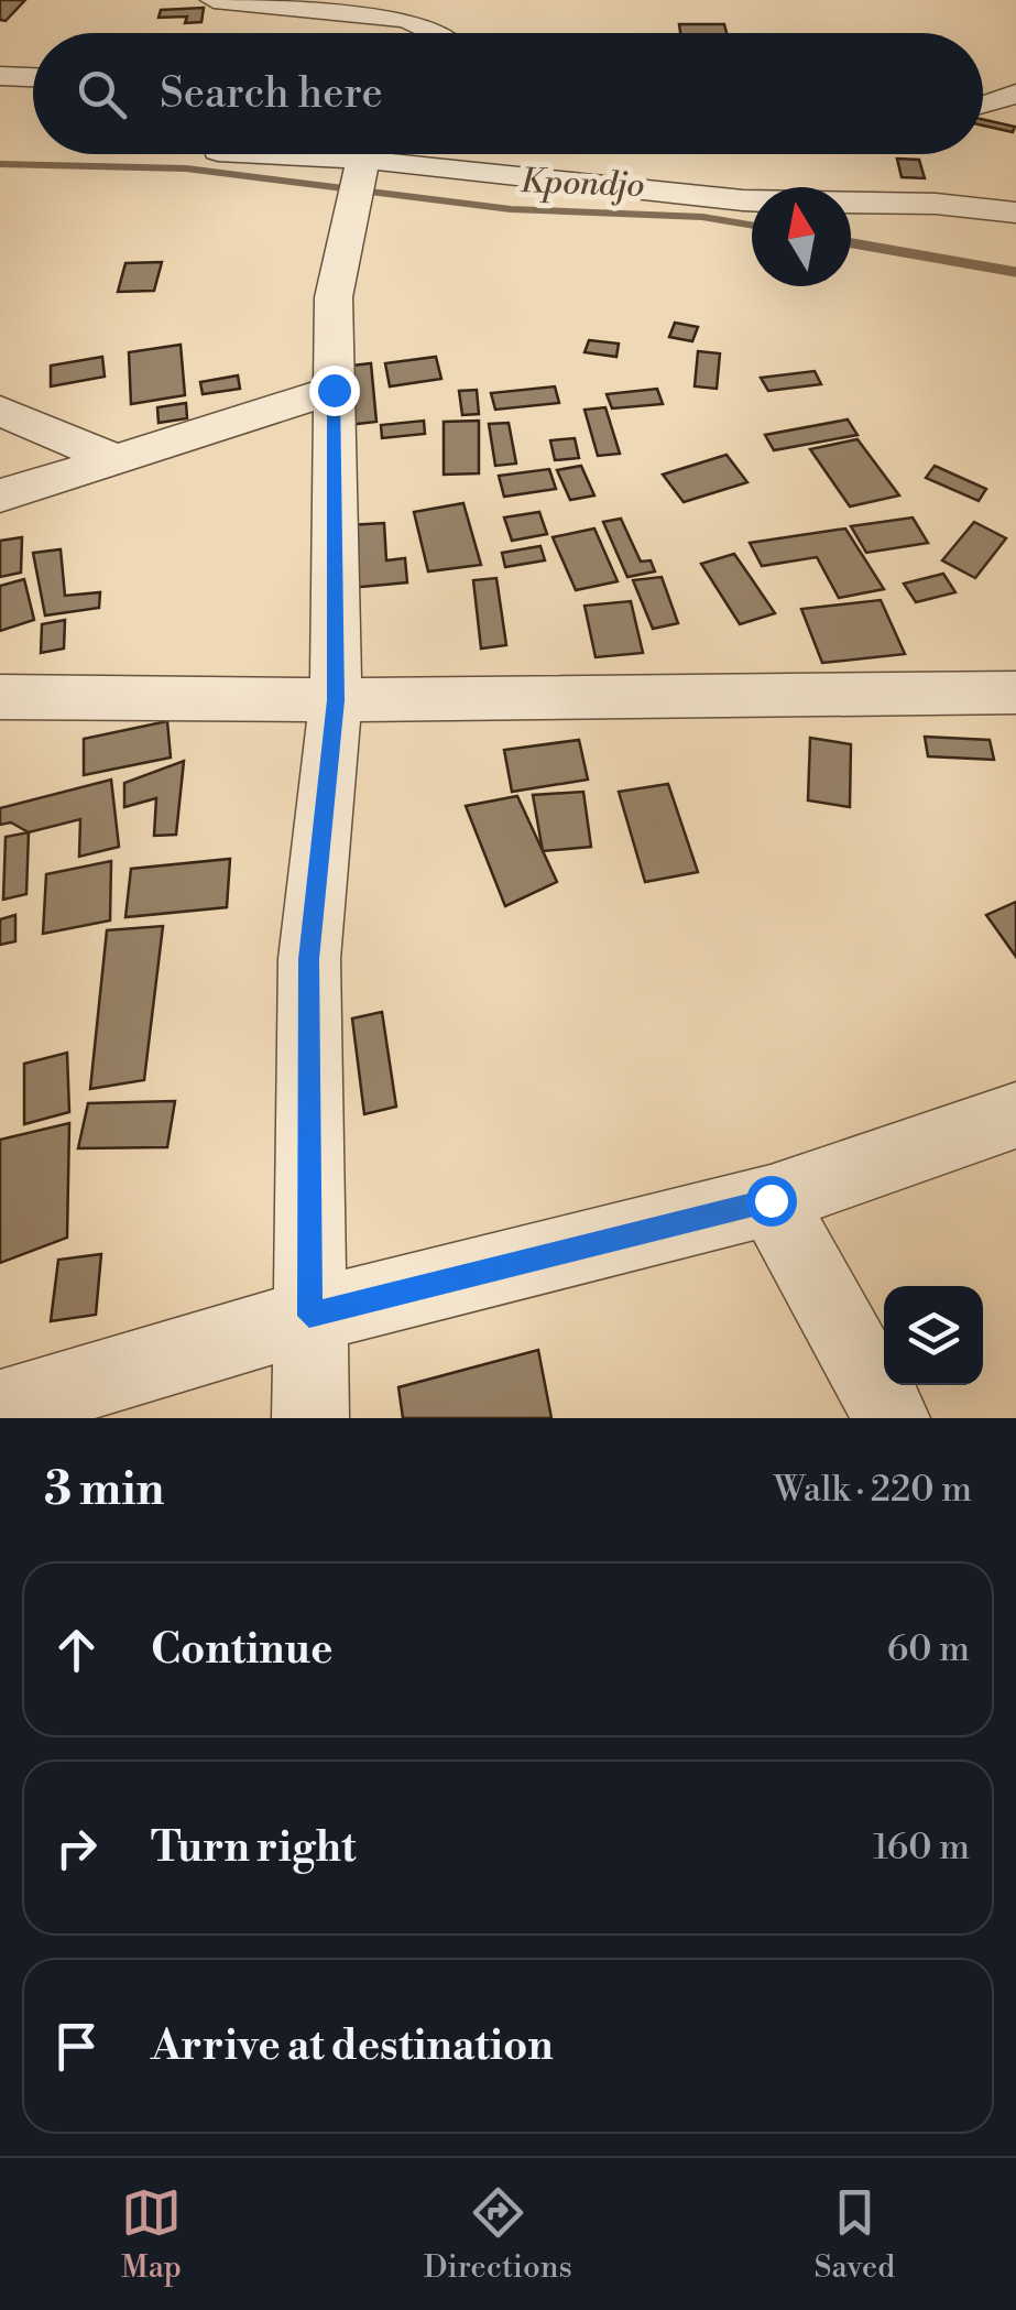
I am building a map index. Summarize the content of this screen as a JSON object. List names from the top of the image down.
{
  "water": ["Kpondjo"],
  "north": "top",
  "page": {
    "search": "Search here",
    "heading": ["3 min", "Walk · 220 m"],
    "list": [
      ["Continue", "60 m"],
      ["Turn right", "160 m"],
      "Arrive at destination"
    ],
    "nav": ["Map", "Directions", "Saved"]
  }
}
